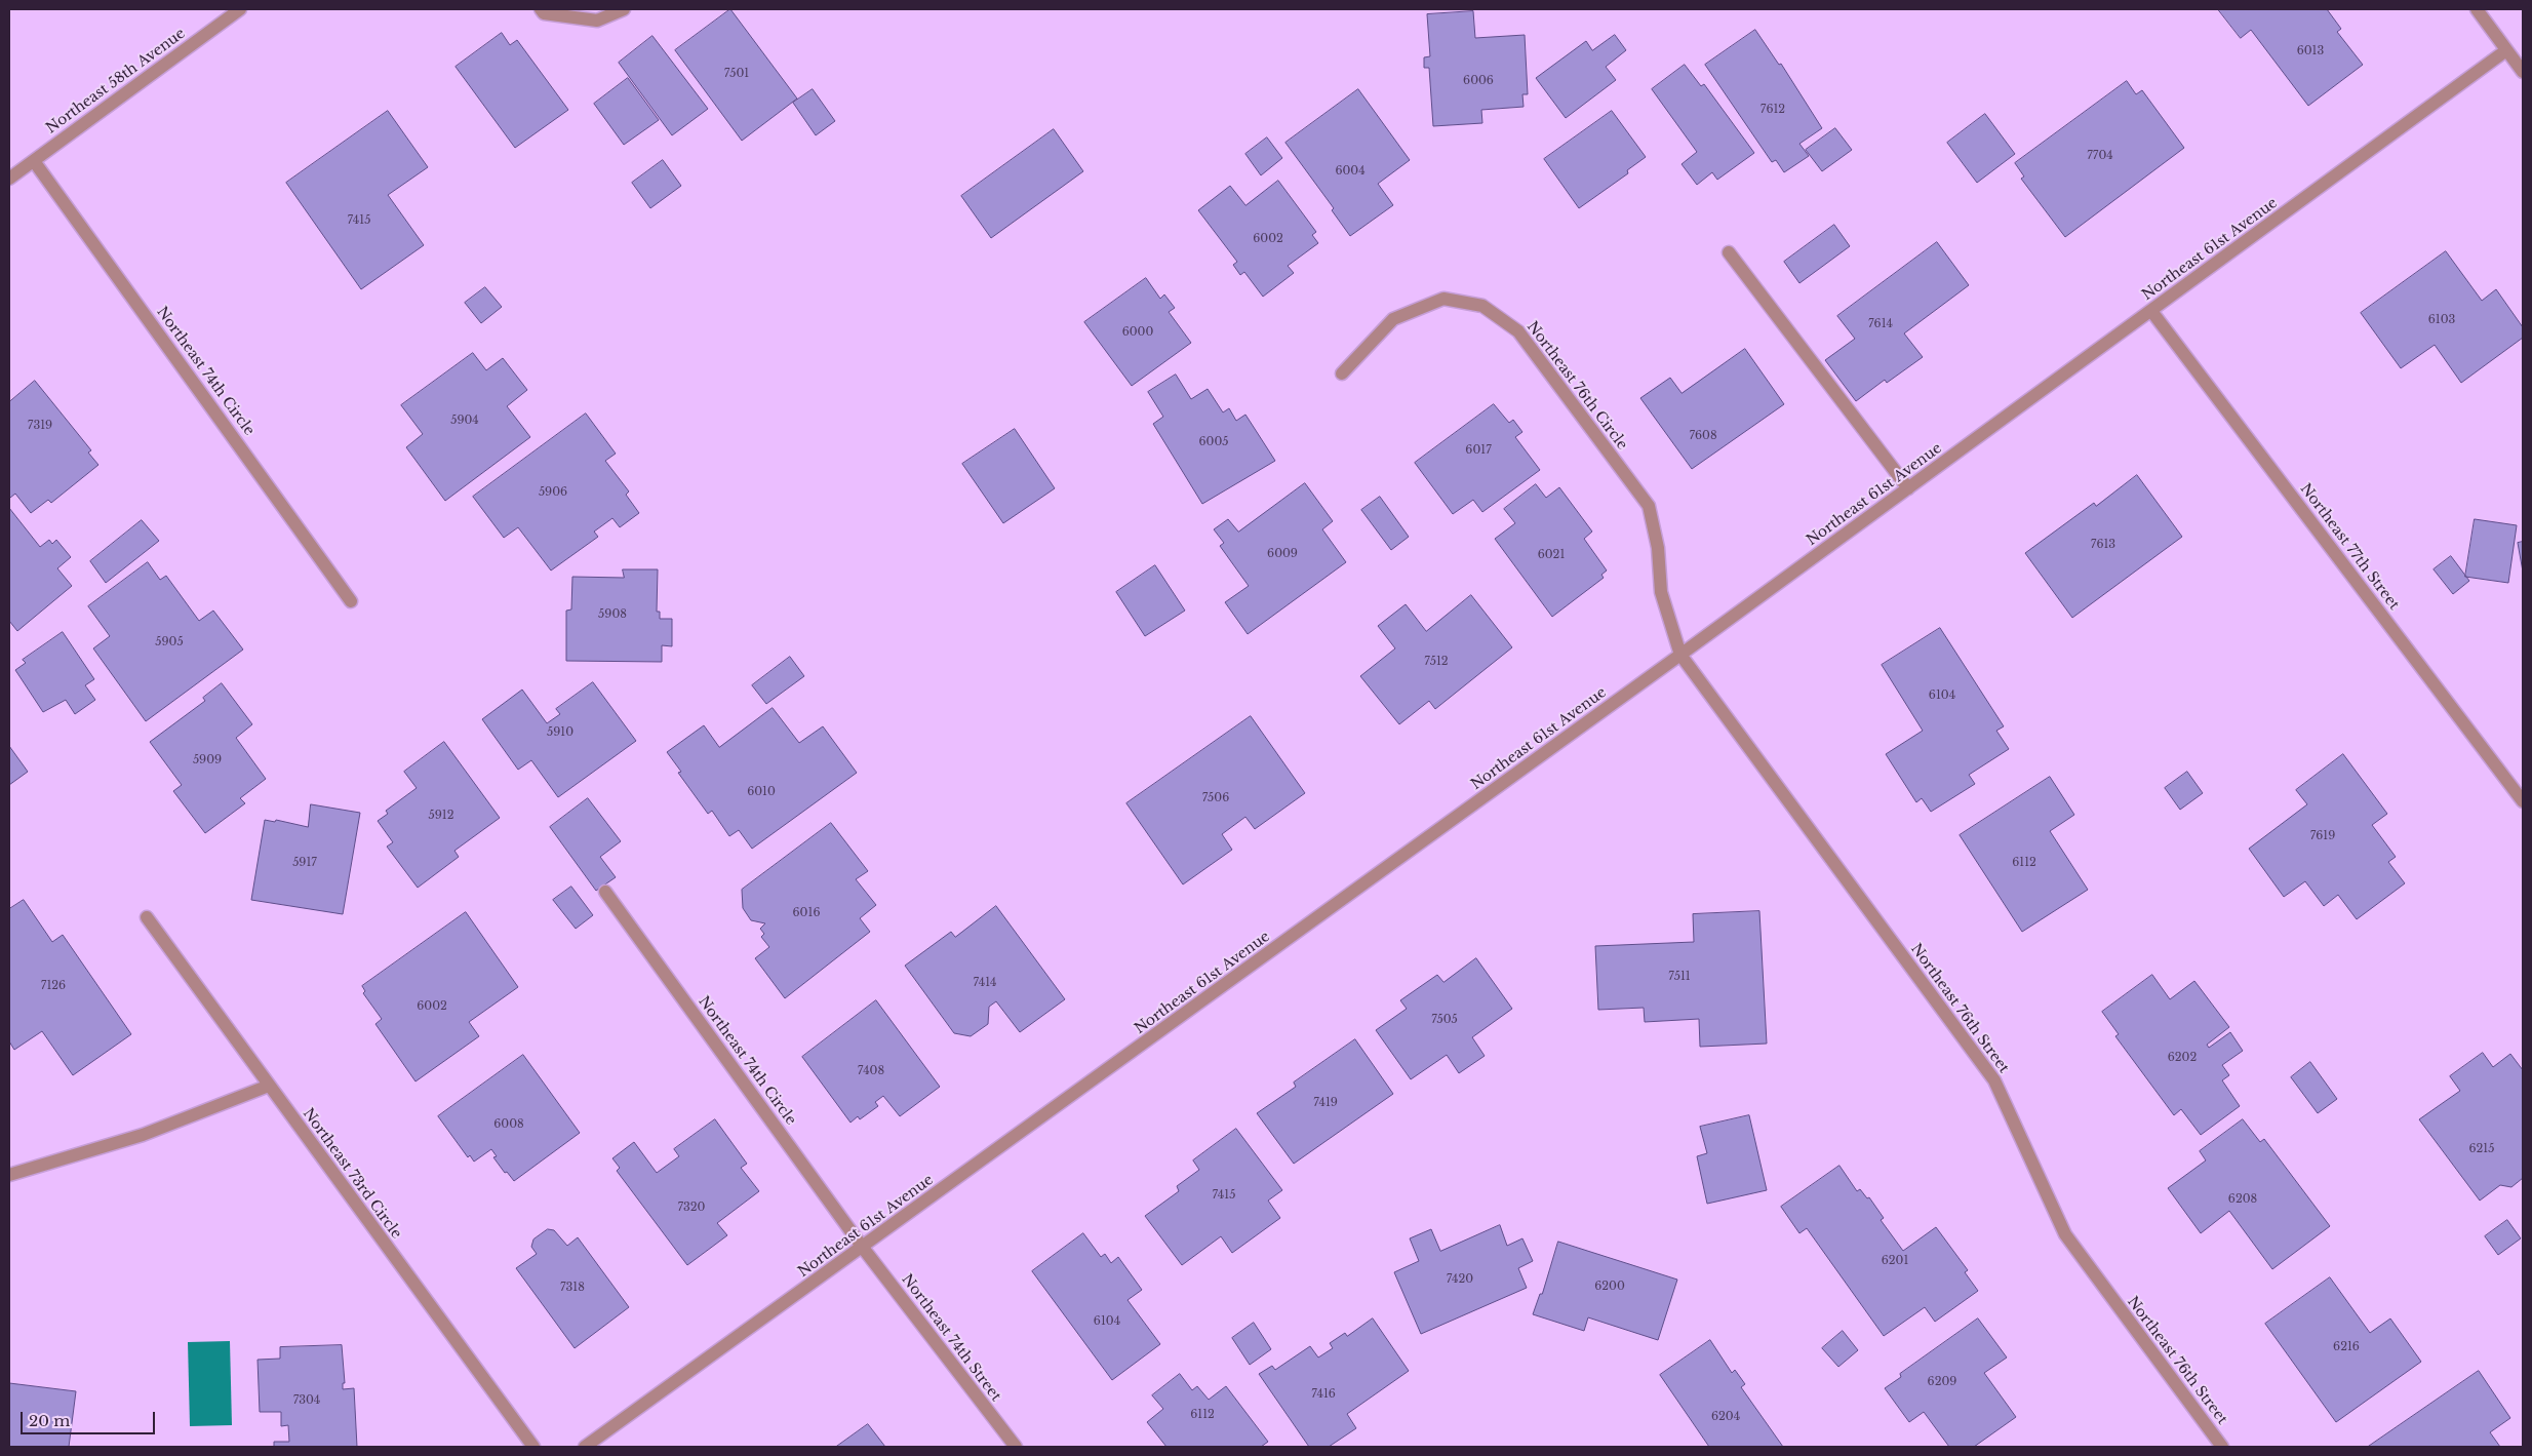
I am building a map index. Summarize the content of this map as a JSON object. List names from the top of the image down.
{
  "streets": {
    "street": [
      "Northeast 58th Avenue",
      "Northeast 61st Avenue",
      "Northeast 74th Circle",
      "Northeast 76th Circle",
      "Northeast 77th Street",
      "Northeast 76th Street",
      "Northeast 73rd Circle",
      "Northeast 74th Street"
    ]
  },
  "crossings": [
    ["Northeast 58th Avenue", "Northeast 74th Circle"],
    ["Northeast 61st Avenue", "Northeast 74th Circle"],
    ["Northeast 61st Avenue", "Northeast 76th Circle"],
    ["Northeast 61st Avenue", "Northeast 77th Street"],
    ["Northeast 61st Avenue", "Northeast 76th Street"],
    ["Northeast 61st Avenue", "Northeast 74th Street"],
    ["Northeast 74th Circle", "Northeast 74th Street"],
    ["Northeast 76th Circle", "Northeast 76th Street"]
  ],
  "house_numbers": [
    "6013",
    "7501",
    "6006",
    "7612",
    "7704",
    "6004",
    "7415",
    "6002",
    "6103",
    "7614",
    "6000",
    "5904",
    "7319",
    "7608",
    "6005",
    "6017",
    "5906",
    "7613",
    "6009",
    "6021",
    "5908",
    "5905",
    "7512",
    "6104",
    "5910",
    "5909",
    "6010",
    "7506",
    "5912",
    "7619",
    "5917",
    "6112",
    "6016",
    "7511",
    "7414",
    "7126",
    "6002",
    "7505",
    "6202",
    "7408",
    "7419",
    "6008",
    "6215",
    "7415",
    "6208",
    "7320",
    "6201",
    "7420",
    "6200",
    "7318",
    "6104",
    "6216",
    "6209",
    "7416",
    "7304",
    "6112",
    "6204"
  ],
  "scale_bar": "20 m"
}
